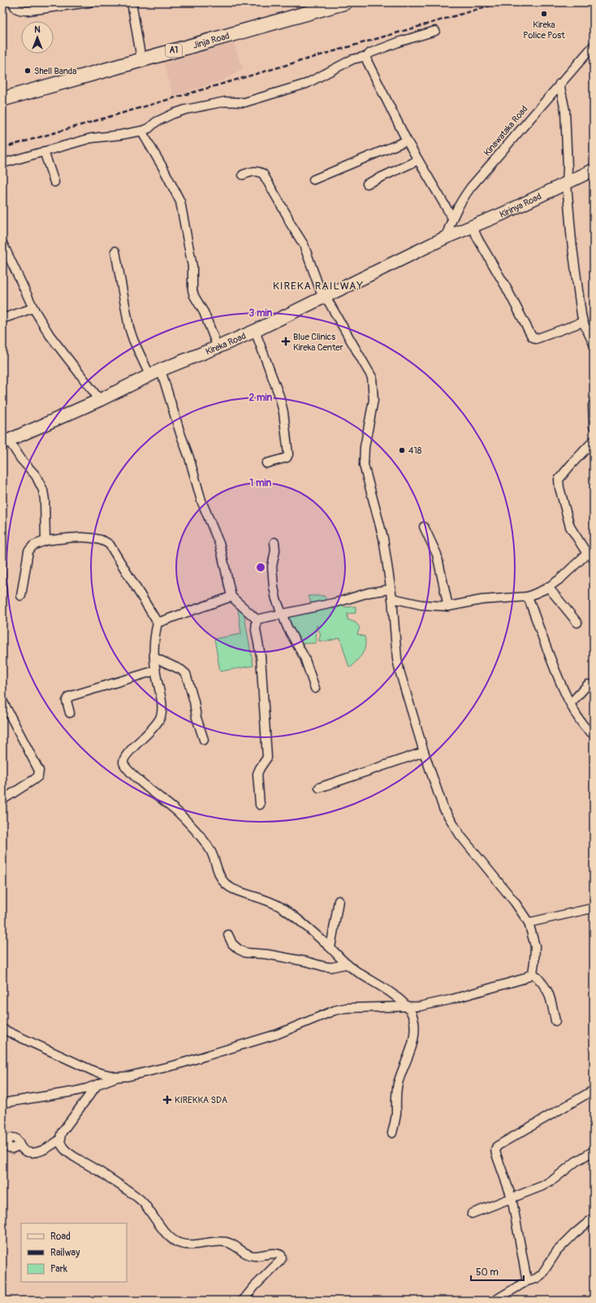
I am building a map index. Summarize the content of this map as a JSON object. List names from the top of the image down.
{
  "streets": {
    "highway": ["Jinja Road", "A1"],
    "main road": ["Kirinya Road", "Kireka Road"],
    "street": ["Kinawataka Road"]
  },
  "crossings": [
    ["Kinawataka Road", "Kirinya Road"],
    ["Kinawataka Road", "Kireka Road"],
    ["Kirinya Road", "Kireka Road"]
  ],
  "districts": ["KIREKA RAILWAY"],
  "places": {
    "other": ["Kireka Police Post", "Shell Banda", "418"],
    "health": ["Blue Clinics Kireka Center", "KIREKKA SDA"]
  },
  "legend": ["Road", "Railway", "Park"],
  "scale_bar": "50 m",
  "north": "top",
  "rings": ["3 min", "2 min", "1 min"]
}
